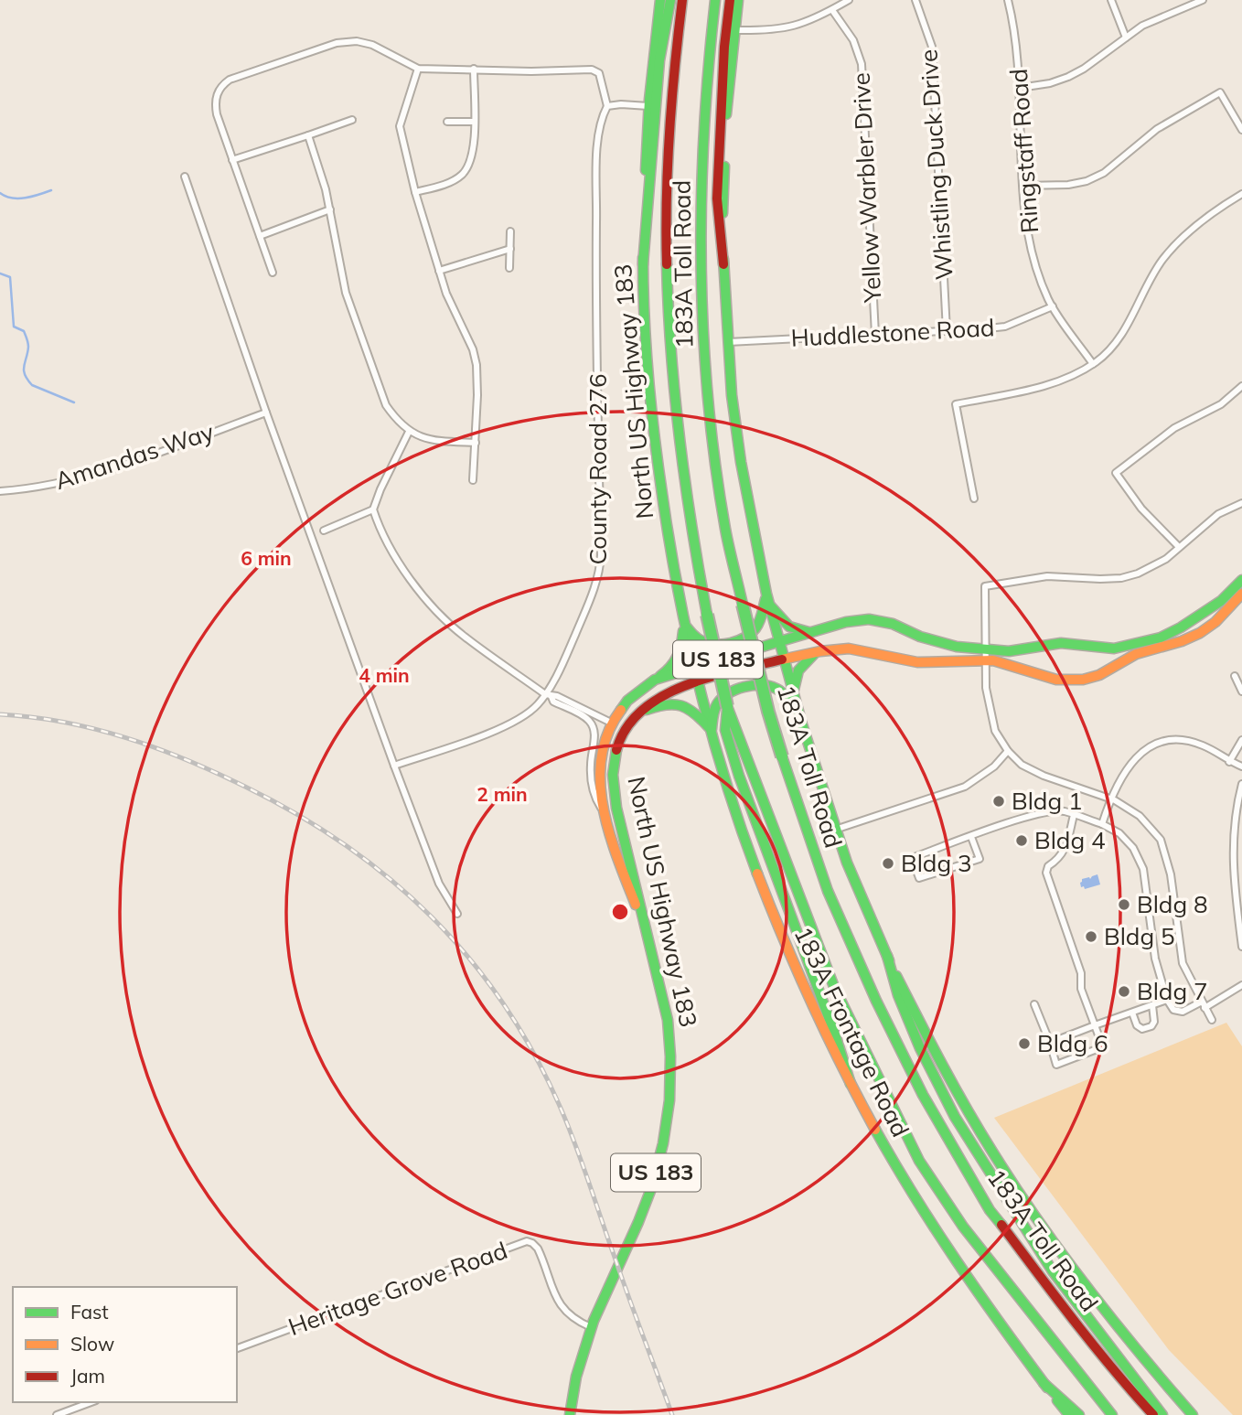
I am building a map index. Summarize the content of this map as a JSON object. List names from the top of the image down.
{
  "streets": {
    "main road": [
      "183A Toll Road",
      "North US Highway 183",
      "US 183",
      "183A Frontage Road"
    ],
    "street": [
      "Ringstaff Road",
      "Whistling Duck Drive",
      "Yellow Warbler Drive",
      "Huddlestone Road",
      "Amandas Way",
      "County Road 276",
      "Heritage Grove Road"
    ]
  },
  "crossings": [
    ["Ringstaff Road", "Huddlestone Road"],
    ["Whistling Duck Drive", "Huddlestone Road"],
    ["Yellow Warbler Drive", "Huddlestone Road"],
    ["Huddlestone Road", "US 183"],
    ["North US Highway 183", "US 183"],
    ["North US Highway 183", "183A Frontage Road"],
    ["North US Highway 183", "Heritage Grove Road"],
    ["US 183", "183A Frontage Road"]
  ],
  "places": [
    "Bldg 1",
    "Bldg 4",
    "Bldg 3",
    "Bldg 8",
    "Bldg 5",
    "Bldg 7",
    "Bldg 6"
  ],
  "legend": ["Fast", "Slow", "Jam"],
  "rings": ["6 min", "4 min", "2 min"]
}
